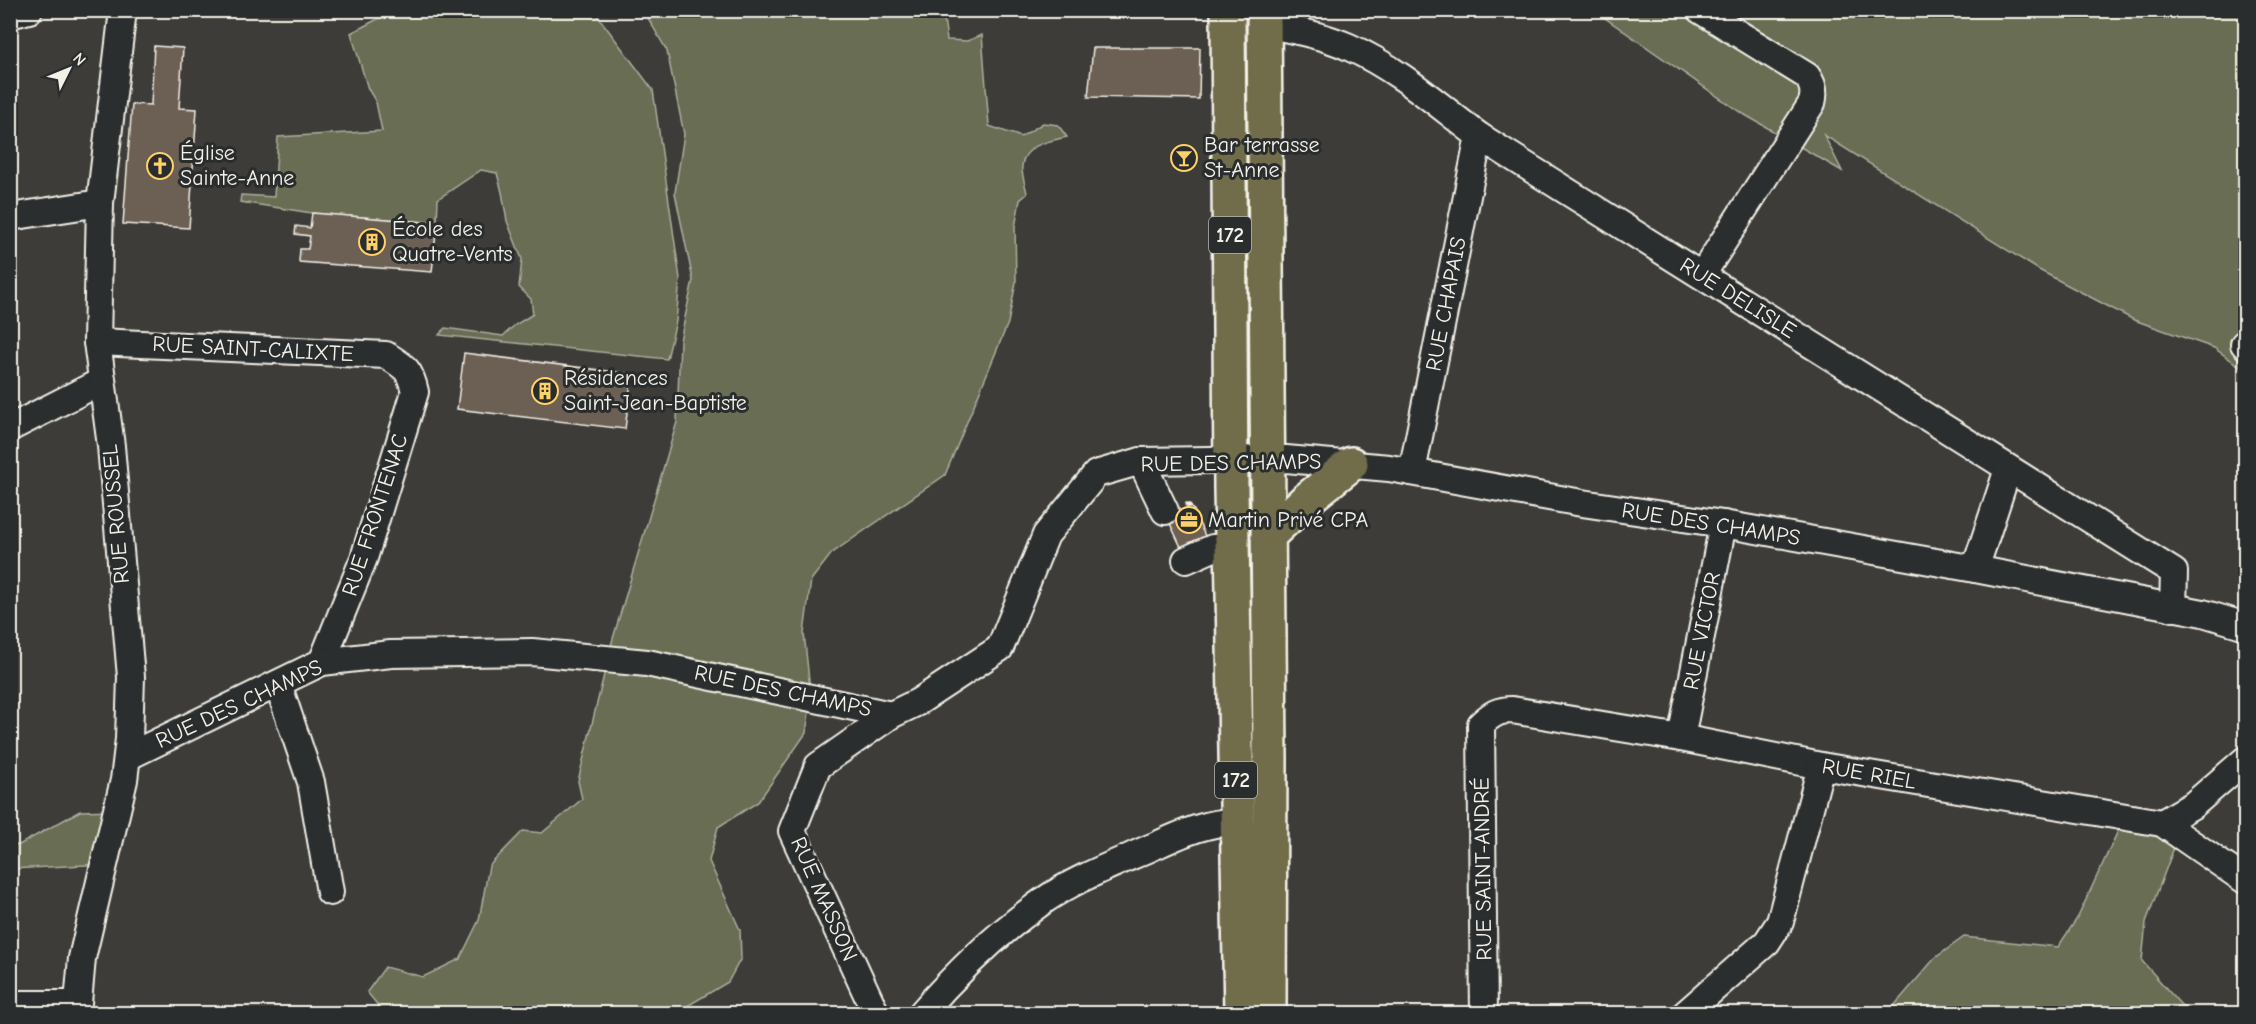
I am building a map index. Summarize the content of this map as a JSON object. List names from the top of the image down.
{
  "streets": {
    "main road": ["172"],
    "street": [
      "RUE DELISLE",
      "RUE CHAPAIS",
      "RUE SAINT-CALIXTE",
      "RUE DES CHAMPS",
      "RUE ROUSSEL",
      "RUE FRONTENAC",
      "RUE VICTOR",
      "RUE RIEL",
      "RUE SAINT-ANDRÉ",
      "RUE MASSON"
    ]
  },
  "crossings": [
    ["172", "RUE DELISLE"],
    ["172", "RUE DES CHAMPS"],
    ["RUE DELISLE", "RUE CHAPAIS"],
    ["RUE DELISLE", "RUE DES CHAMPS"],
    ["RUE CHAPAIS", "RUE DES CHAMPS"],
    ["RUE SAINT-CALIXTE", "RUE ROUSSEL"],
    ["RUE SAINT-CALIXTE", "RUE FRONTENAC"],
    ["RUE DES CHAMPS", "RUE ROUSSEL"],
    ["RUE DES CHAMPS", "RUE FRONTENAC"],
    ["RUE DES CHAMPS", "RUE VICTOR"],
    ["RUE DES CHAMPS", "RUE MASSON"],
    ["RUE VICTOR", "RUE RIEL"],
    ["RUE RIEL", "RUE SAINT-ANDRÉ"]
  ],
  "places": {
    "bar": ["Bar terrasse St-Anne"],
    "church": ["Église Sainte-Anne"],
    "building": ["École des Quatre-Vents", "Résidences Saint-Jean-Baptiste"],
    "office": ["Martin Privé CPA"]
  },
  "north": "top right"
}
